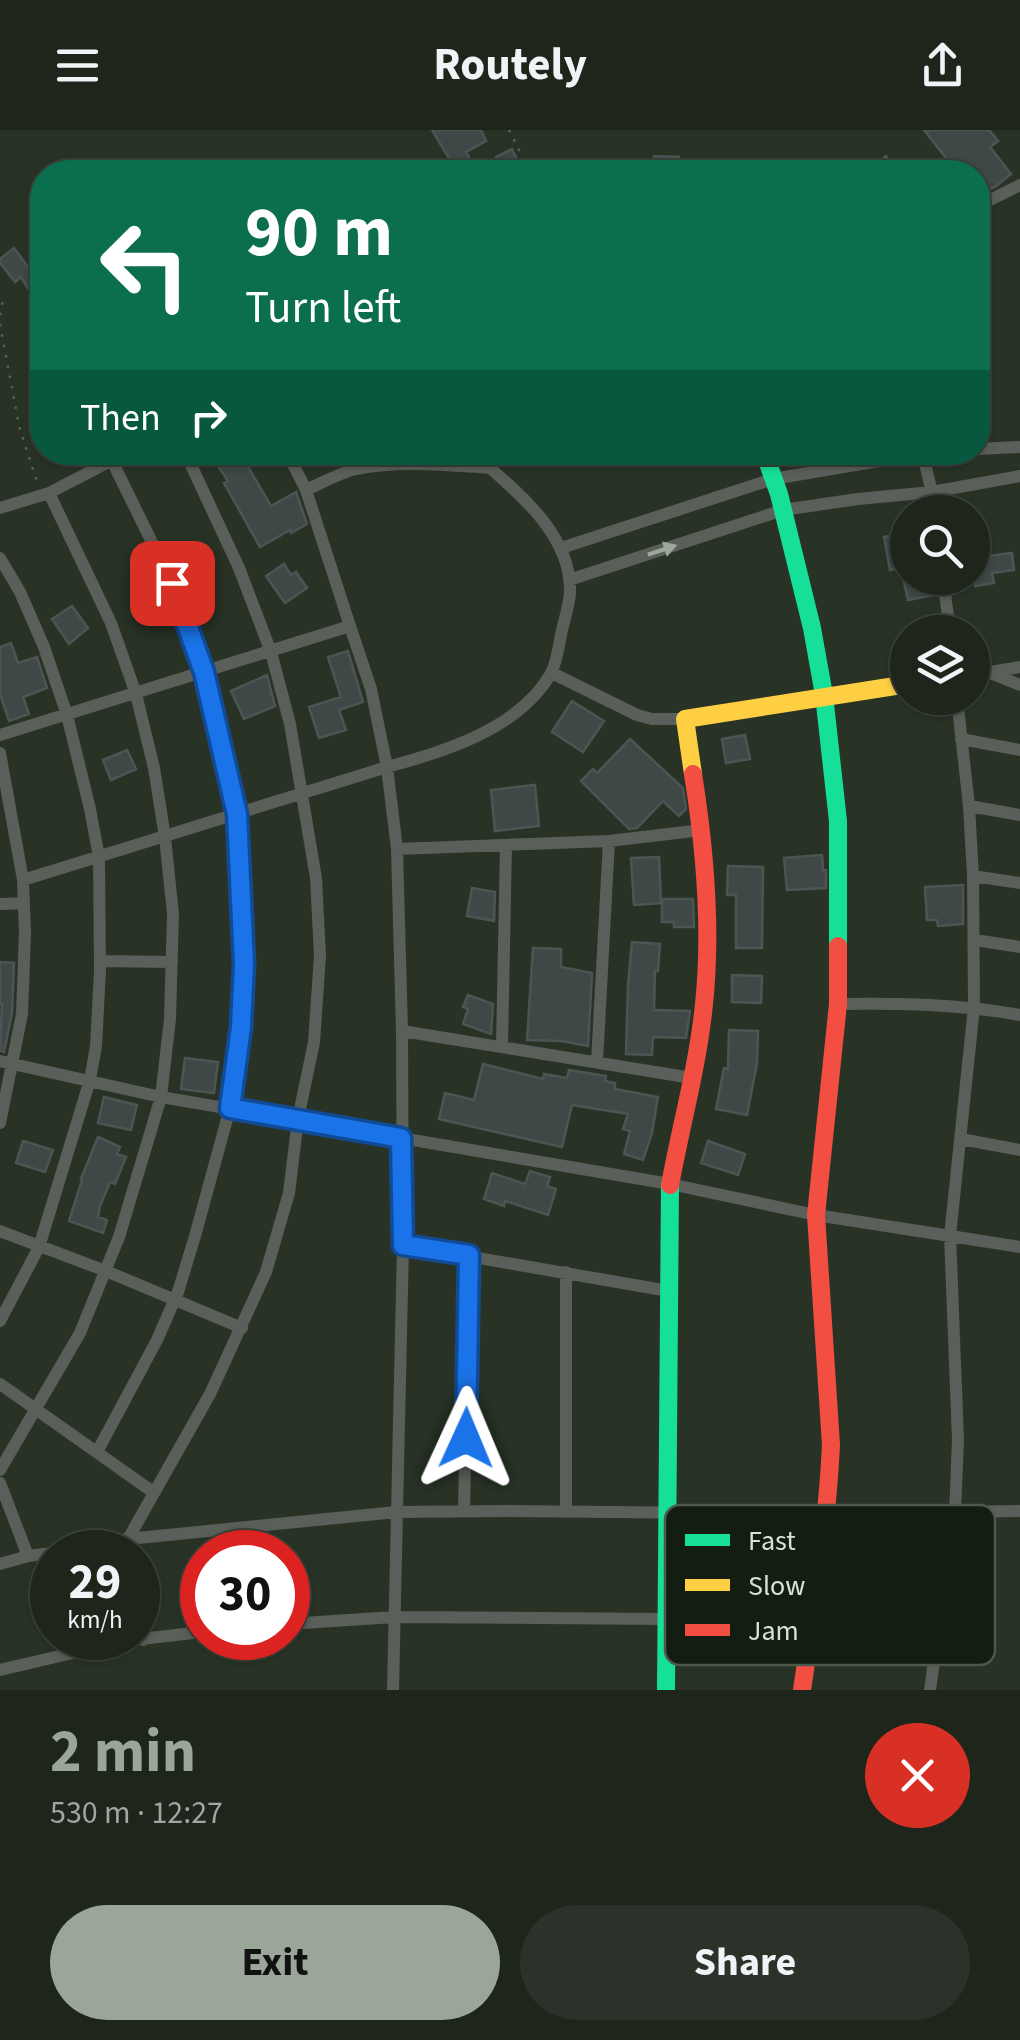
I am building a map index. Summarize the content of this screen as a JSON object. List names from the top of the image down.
{
  "legend": ["Fast", "Slow", "Jam"],
  "page": {
    "header": "Routely",
    "turn": ["90 m", "Turn left"],
    "then": "Then",
    "speed": "29 km/h",
    "limit": "30",
    "heading": ["2 min", "530 m · 12:27"],
    "buttons": ["Exit", "Share"]
  }
}
